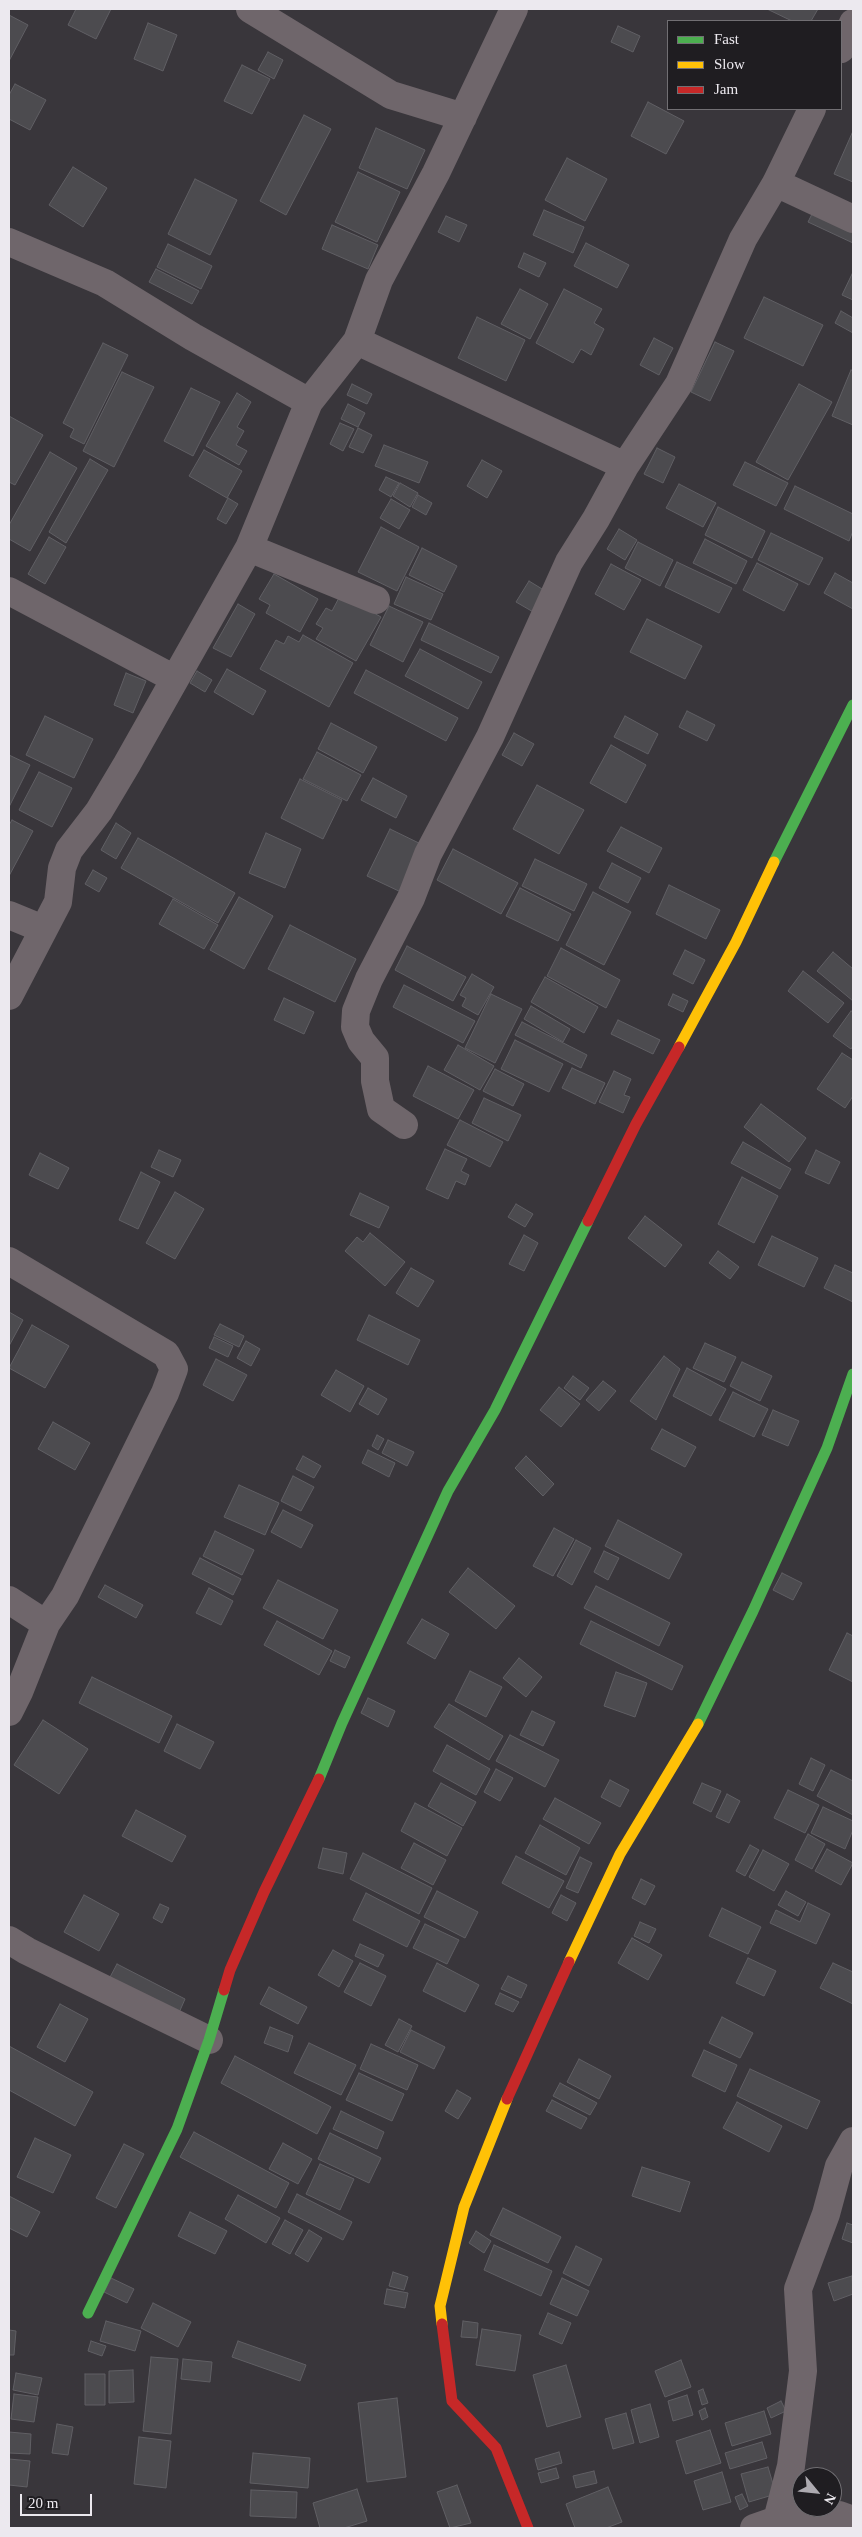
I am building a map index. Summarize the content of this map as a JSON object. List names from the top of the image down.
{
  "legend": ["Fast", "Slow", "Jam"],
  "scale_bar": "20 m",
  "north": "bottom right"
}
